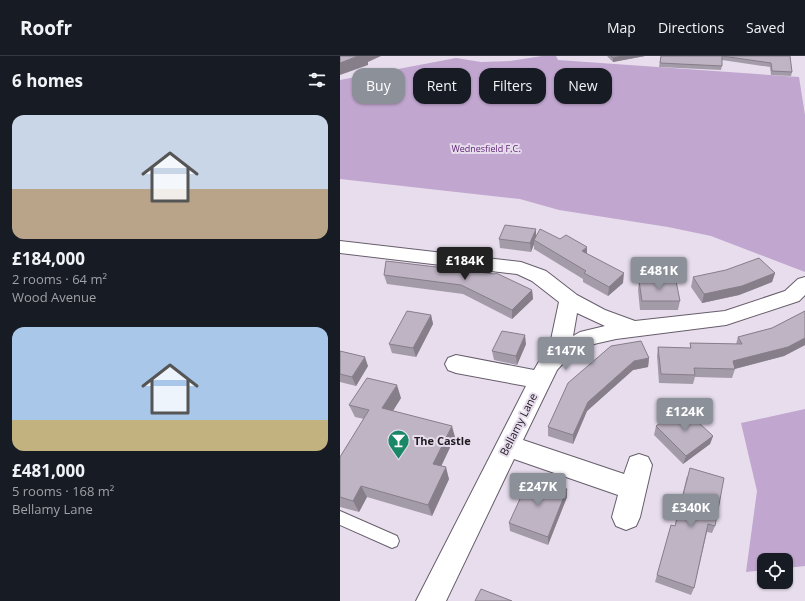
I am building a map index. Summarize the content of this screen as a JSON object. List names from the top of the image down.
{
  "streets": {
    "street": ["Bellamy Lane"]
  },
  "parks": ["Wednesfield F.C."],
  "places": {
    "bar": ["The Castle"]
  },
  "page": {
    "header": "Roofr",
    "nav": ["Map", "Directions", "Saved"],
    "heading": "6 homes",
    "chip": [
      "Buy",
      "Rent",
      "Filters",
      "New"
    ],
    "list": [
      {
        "name": "£184,000",
        "note": "2 rooms · 64 m² · Wood Avenue"
      },
      {
        "name": "£481,000",
        "note": "5 rooms · 168 m² · Bellamy Lane"
      }
    ],
    "price": [
      "£184K",
      "£481K",
      "£147K",
      "£124K",
      "£247K",
      "£340K"
    ]
  }
}
